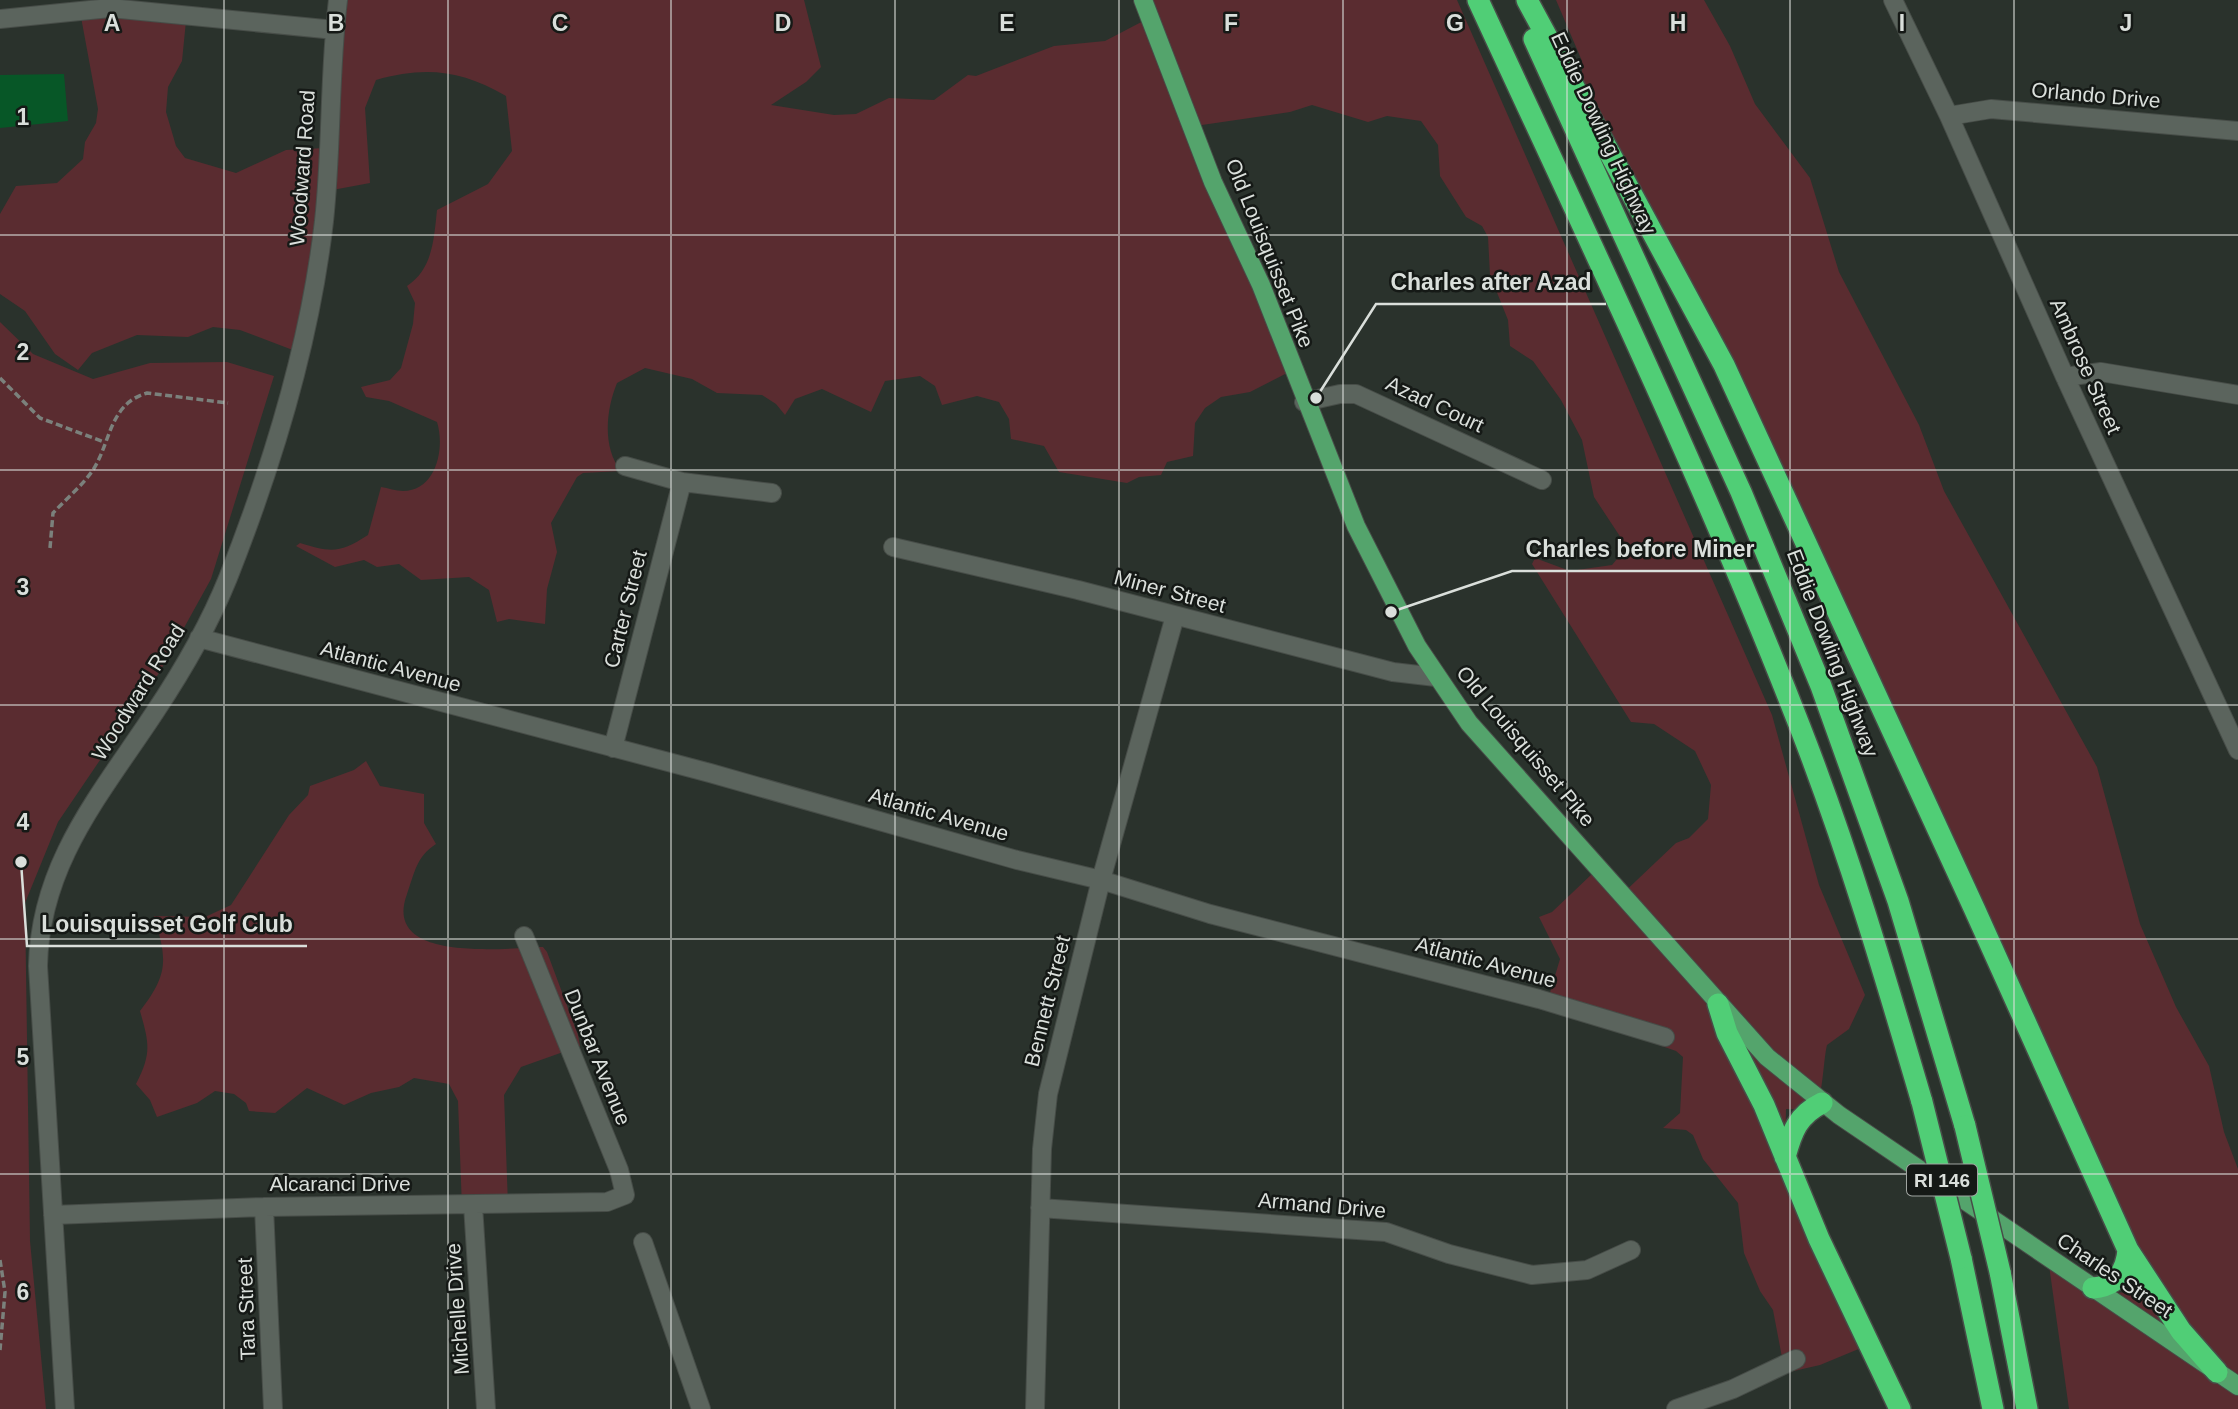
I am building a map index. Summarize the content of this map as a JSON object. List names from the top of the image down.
{
  "streets": {
    "highway": ["Eddie Dowling Highway", "RI 146"],
    "main road": ["Old Louisquisset Pike", "Charles Street"],
    "street": [
      "Orlando Drive",
      "Woodward Road",
      "Ambrose Street",
      "Azad Court",
      "Miner Street",
      "Carter Street",
      "Atlantic Avenue",
      "Bennett Street",
      "Dunbar Avenue",
      "Alcaranci Drive",
      "Armand Drive",
      "Tara Street",
      "Michelle Drive"
    ]
  },
  "crossings": [
    ["Orlando Drive", "Ambrose Street"],
    ["Woodward Road", "Atlantic Avenue"],
    ["Woodward Road", "Alcaranci Drive"],
    ["Old Louisquisset Pike", "Azad Court"],
    ["Old Louisquisset Pike", "Miner Street"],
    ["Old Louisquisset Pike", "Charles Street"],
    ["Miner Street", "Bennett Street"],
    ["Carter Street", "Atlantic Avenue"],
    ["Atlantic Avenue", "Bennett Street"],
    ["Bennett Street", "Armand Drive"],
    ["Dunbar Avenue", "Alcaranci Drive"],
    ["Alcaranci Drive", "Tara Street"],
    ["Alcaranci Drive", "Michelle Drive"]
  ],
  "places": ["Charles after Azad", "Charles before Miner", "Louisquisset Golf Club"],
  "grid": {
    "columns": [
      "A",
      "B",
      "C",
      "D",
      "E",
      "F",
      "G",
      "H",
      "I",
      "J"
    ],
    "rows": [
      "1",
      "2",
      "3",
      "4",
      "5",
      "6"
    ]
  }
}
